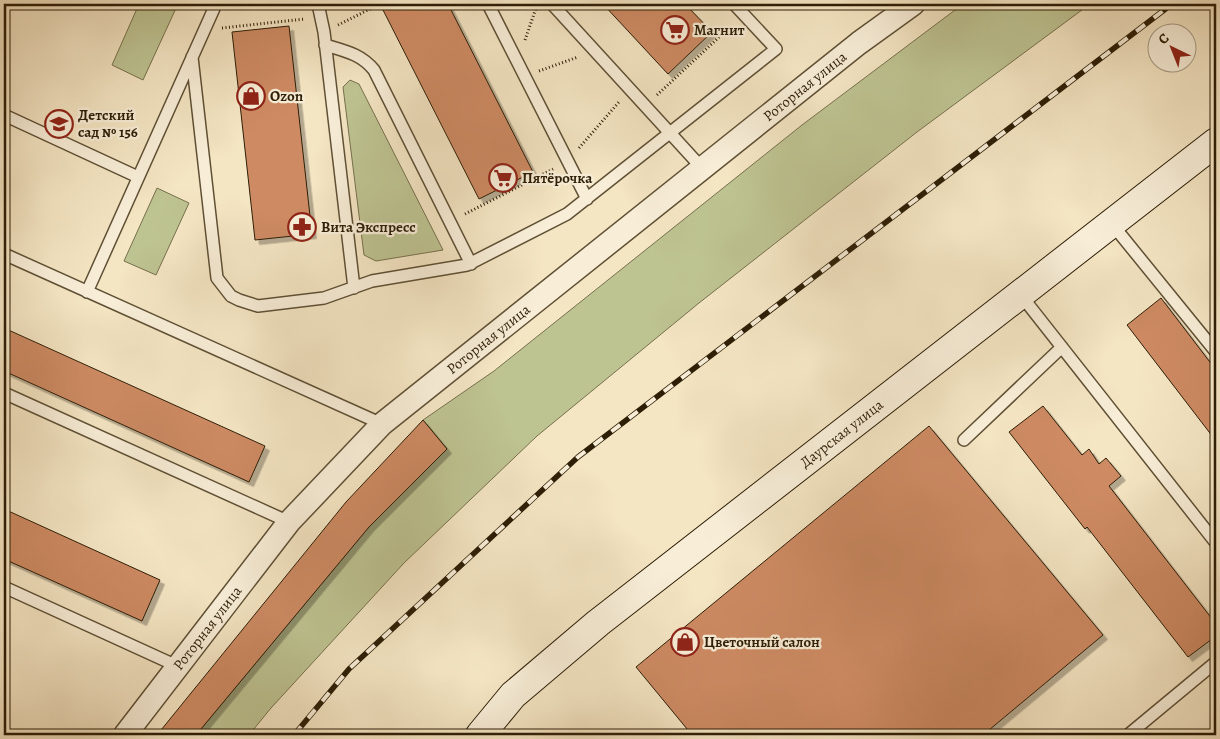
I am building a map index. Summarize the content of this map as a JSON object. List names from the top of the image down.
{
  "streets": {
    "street": ["Роторная улица", "Даурская улица"]
  },
  "places": {
    "supermarket": ["Магнит", "Пятёрочка"],
    "shop": ["Ozon", "Цветочный салон"],
    "school or university": ["Детский сад № 156"],
    "pharmacy": ["Вита Экспресс"]
  },
  "north": "top left"
}
